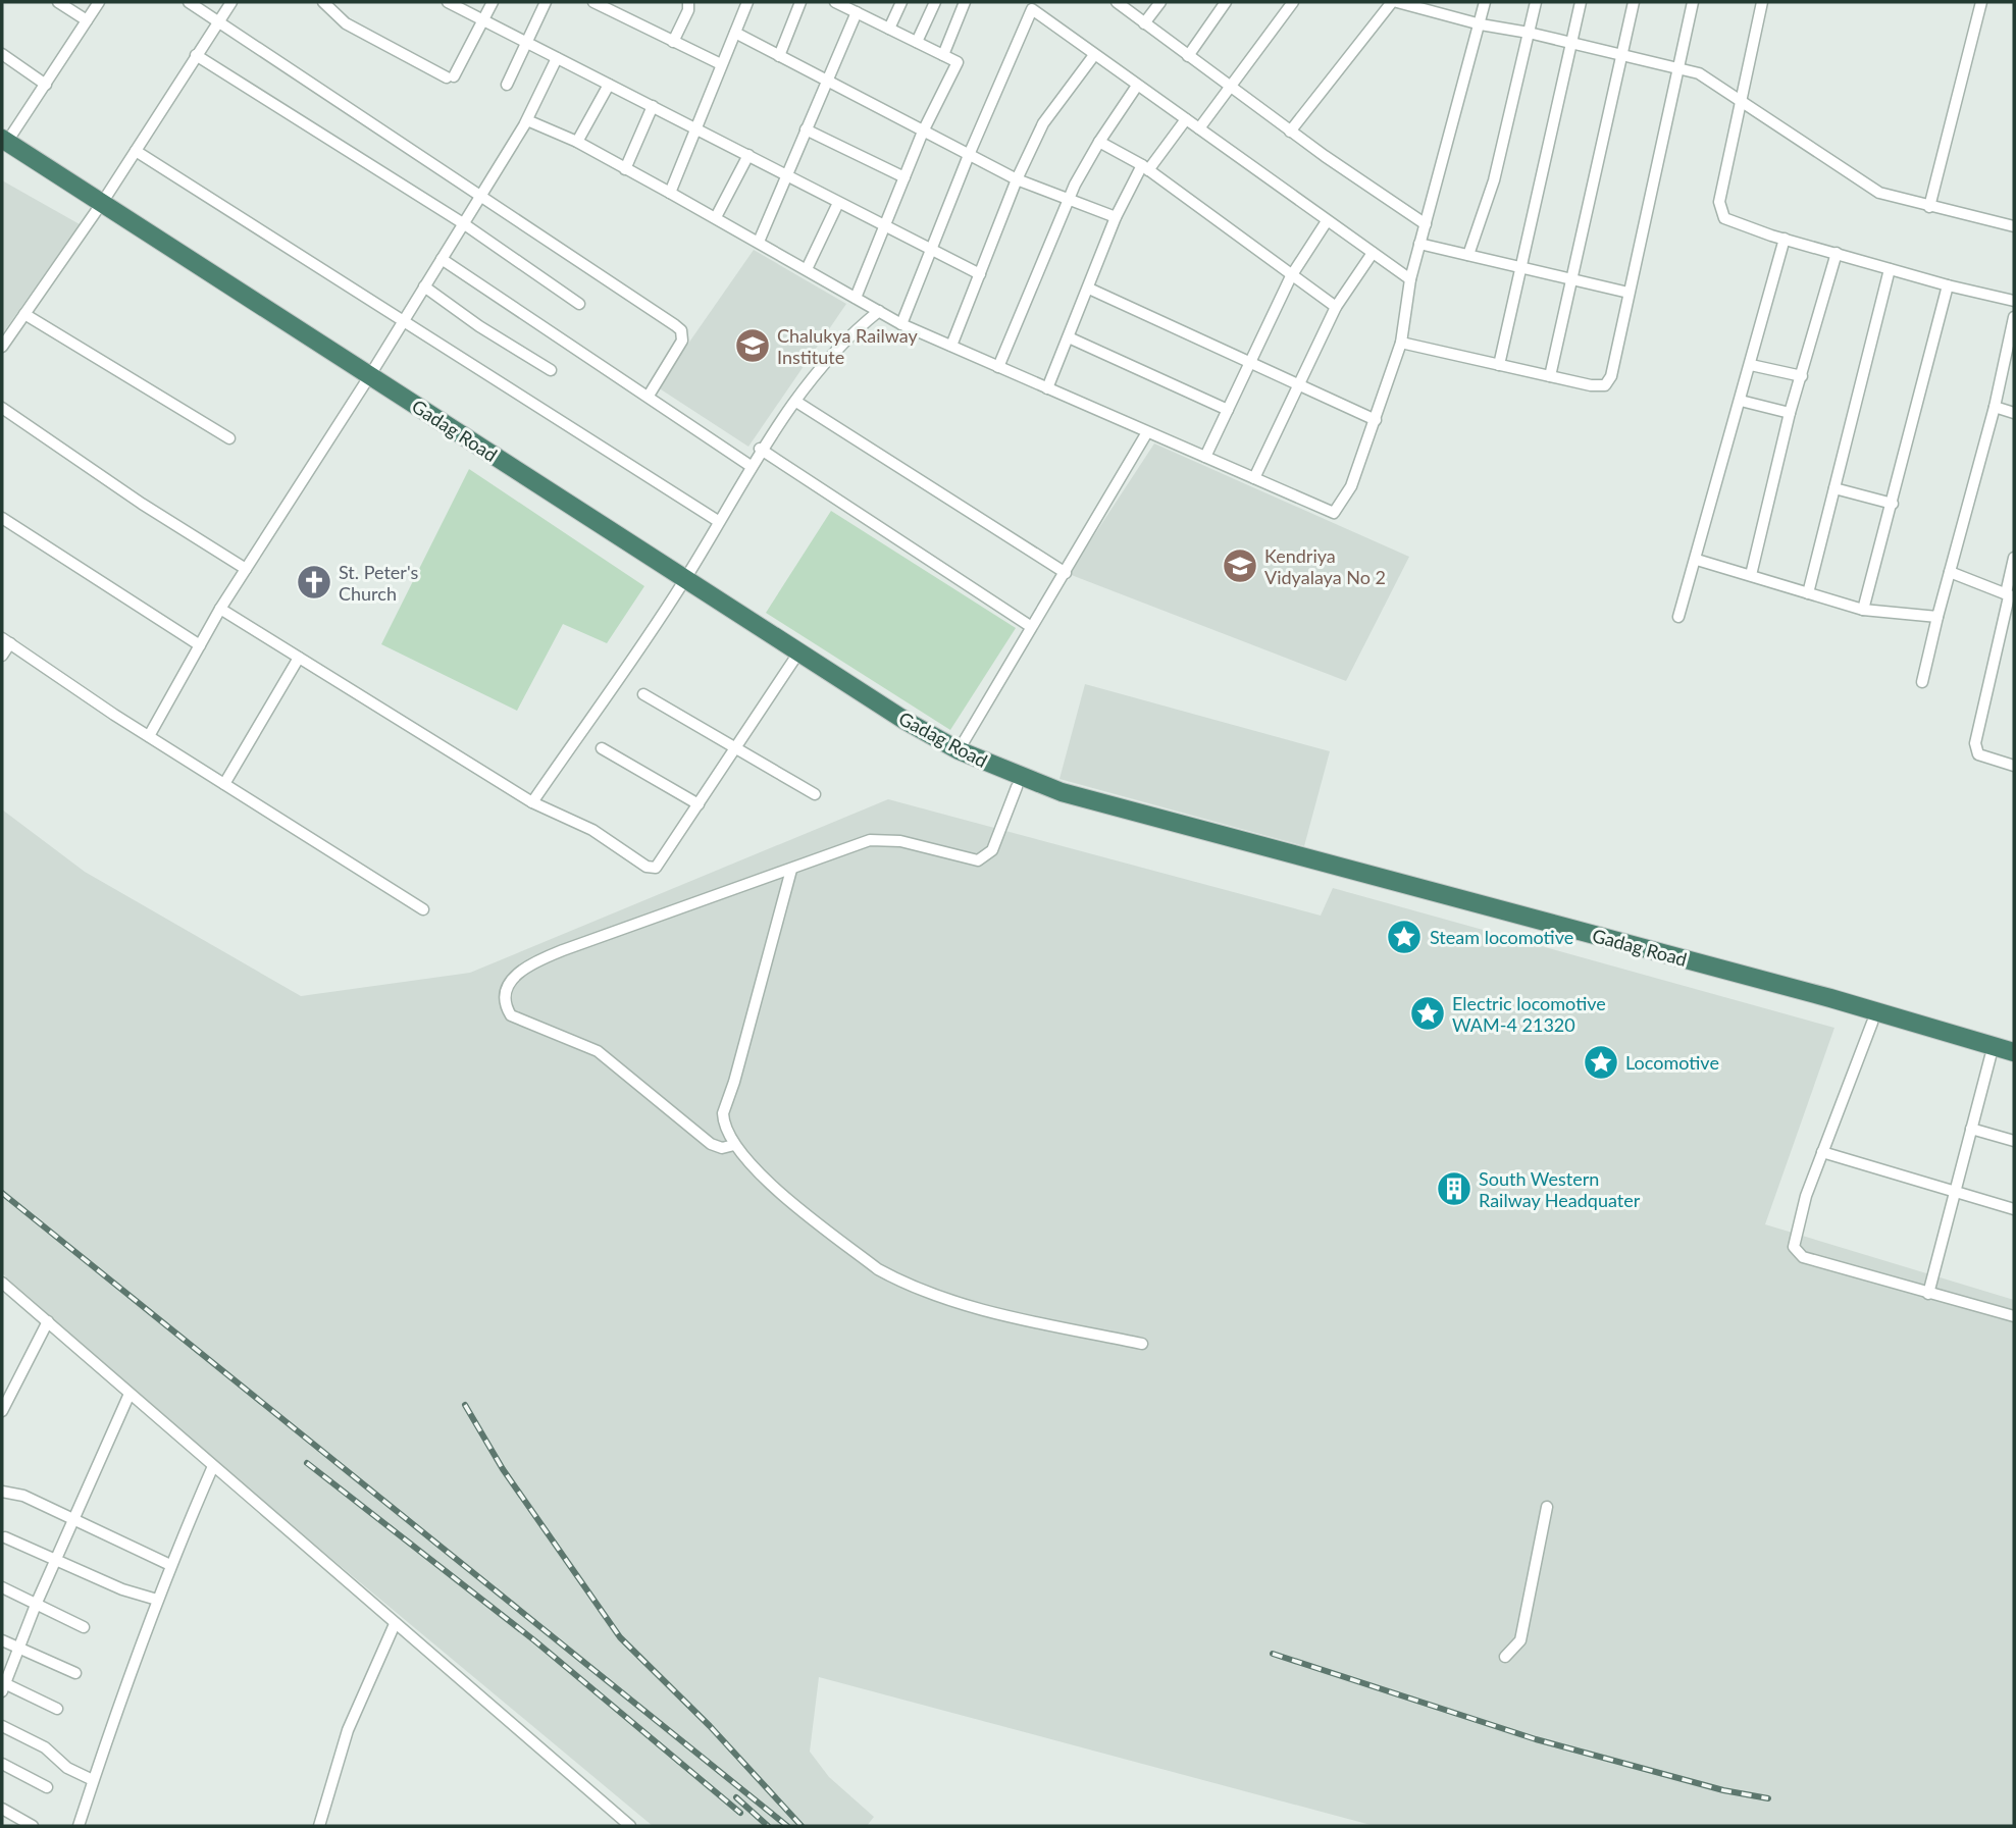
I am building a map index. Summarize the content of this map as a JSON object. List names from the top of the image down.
{
  "streets": {
    "highway": ["Gadag Road"]
  },
  "places": {
    "school or university": ["Chalukya Railway Institute", "Kendriya Vidyalaya No 2"],
    "church": ["St. Peter's Church"],
    "place": ["Steam locomotive", "Electric locomotive WAM-4 21320", "Locomotive"],
    "building": ["South Western Railway Headquater"]
  }
}
